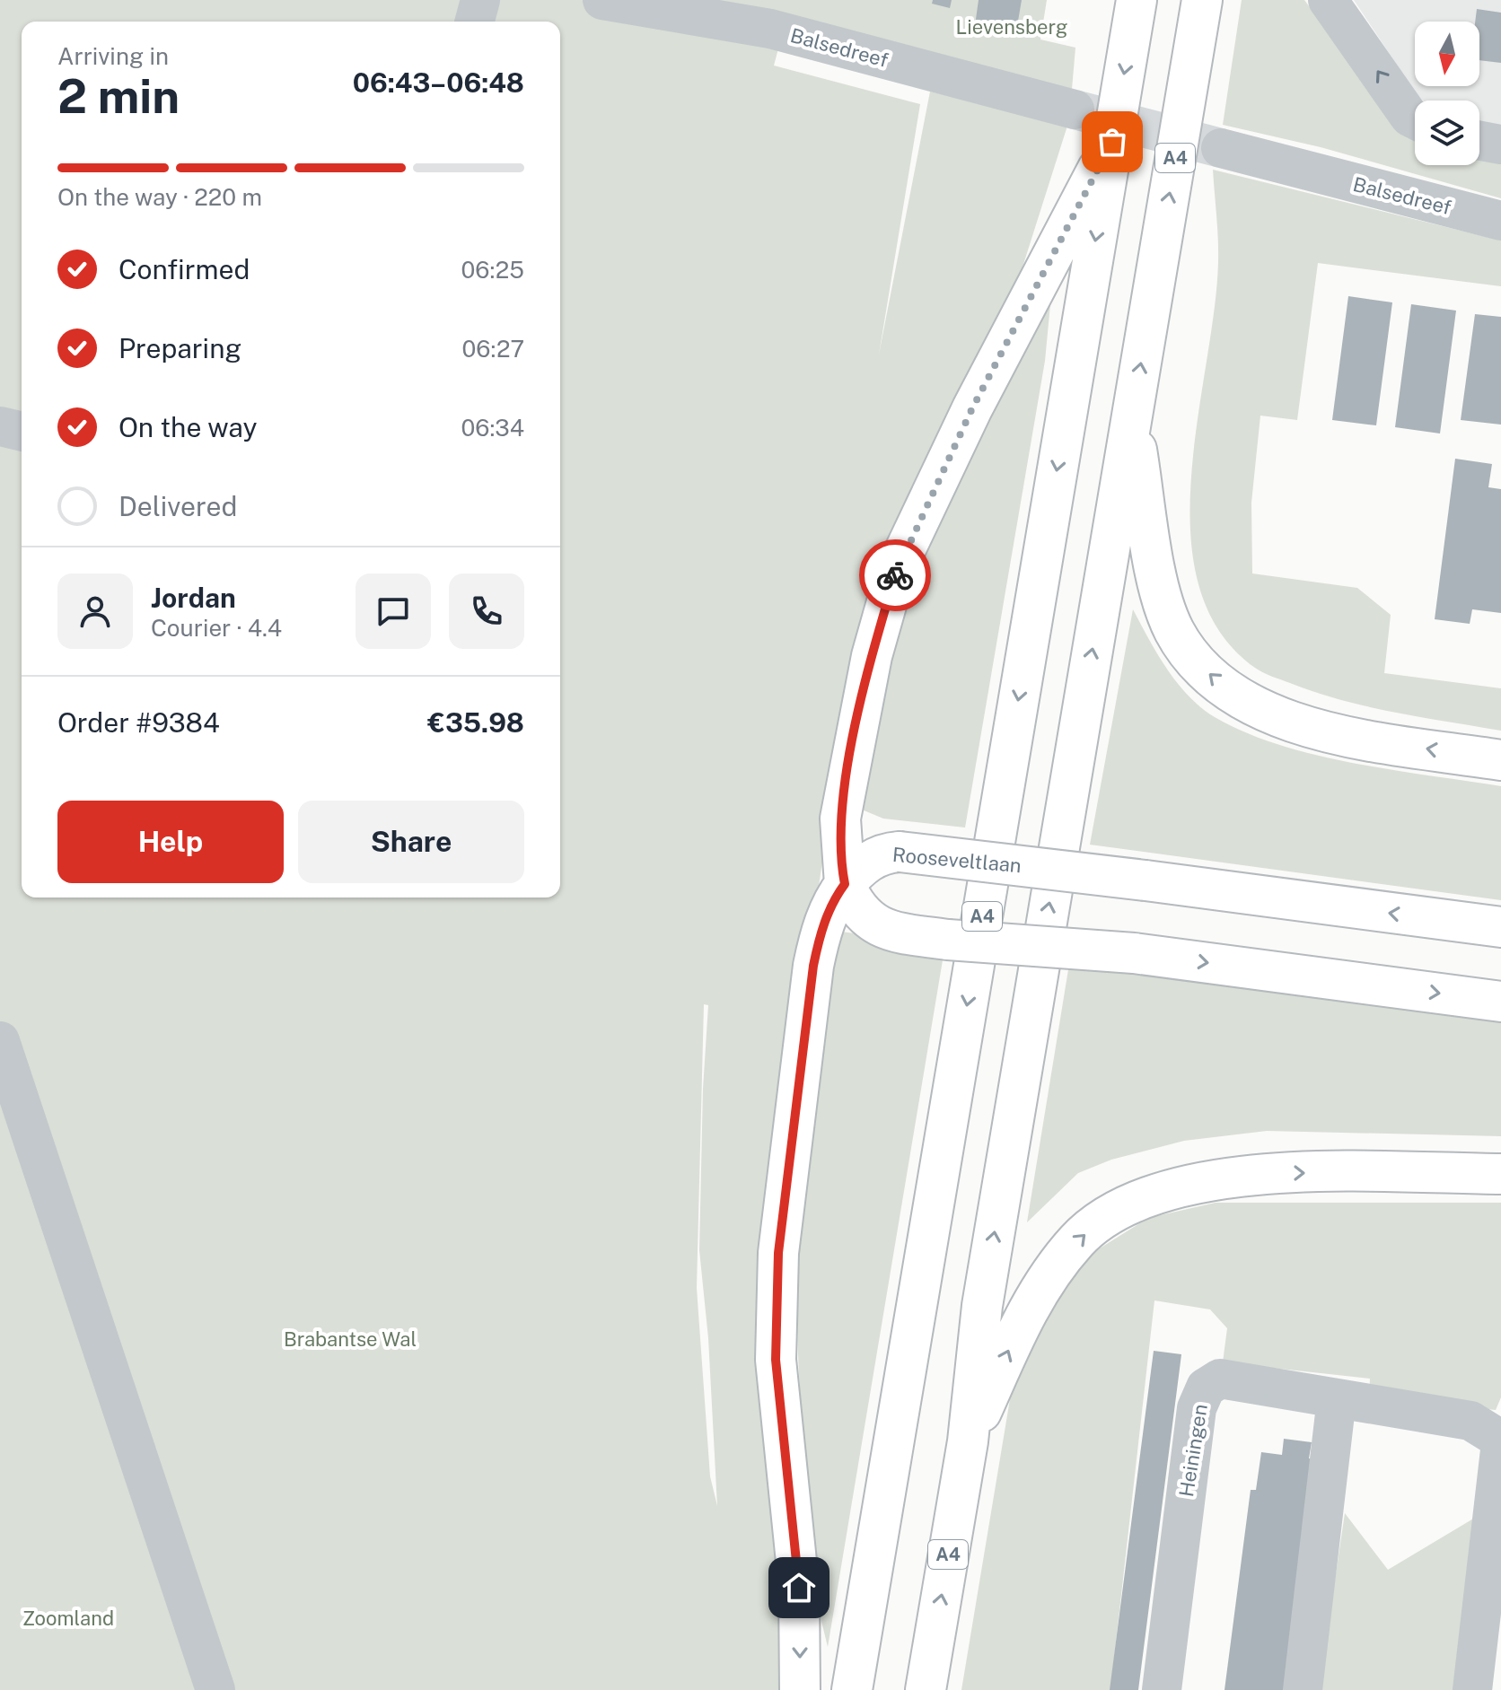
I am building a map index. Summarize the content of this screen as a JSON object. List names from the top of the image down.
{
  "streets": {
    "main road": ["A4", "Rooseveltlaan"],
    "street": ["Balsedreef", "Heiningen"]
  },
  "crossings": [
    ["A4", "Rooseveltlaan"]
  ],
  "parks": ["Lievensberg", "Brabantse Wal", "Zoomland"],
  "north": "bottom",
  "page": {
    "heading": ["2 min", "Arriving in", "06:43–06:48"],
    "panel": [
      "Jordan",
      "Courier · 4.4",
      "Order #9384",
      "€35.98"
    ],
    "bar": "On the way · 220 m",
    "list": [
      ["Confirmed", "06:25"],
      ["Preparing", "06:27"],
      ["On the way", "06:34"],
      "Delivered"
    ],
    "buttons": ["Help", "Share"]
  }
}
